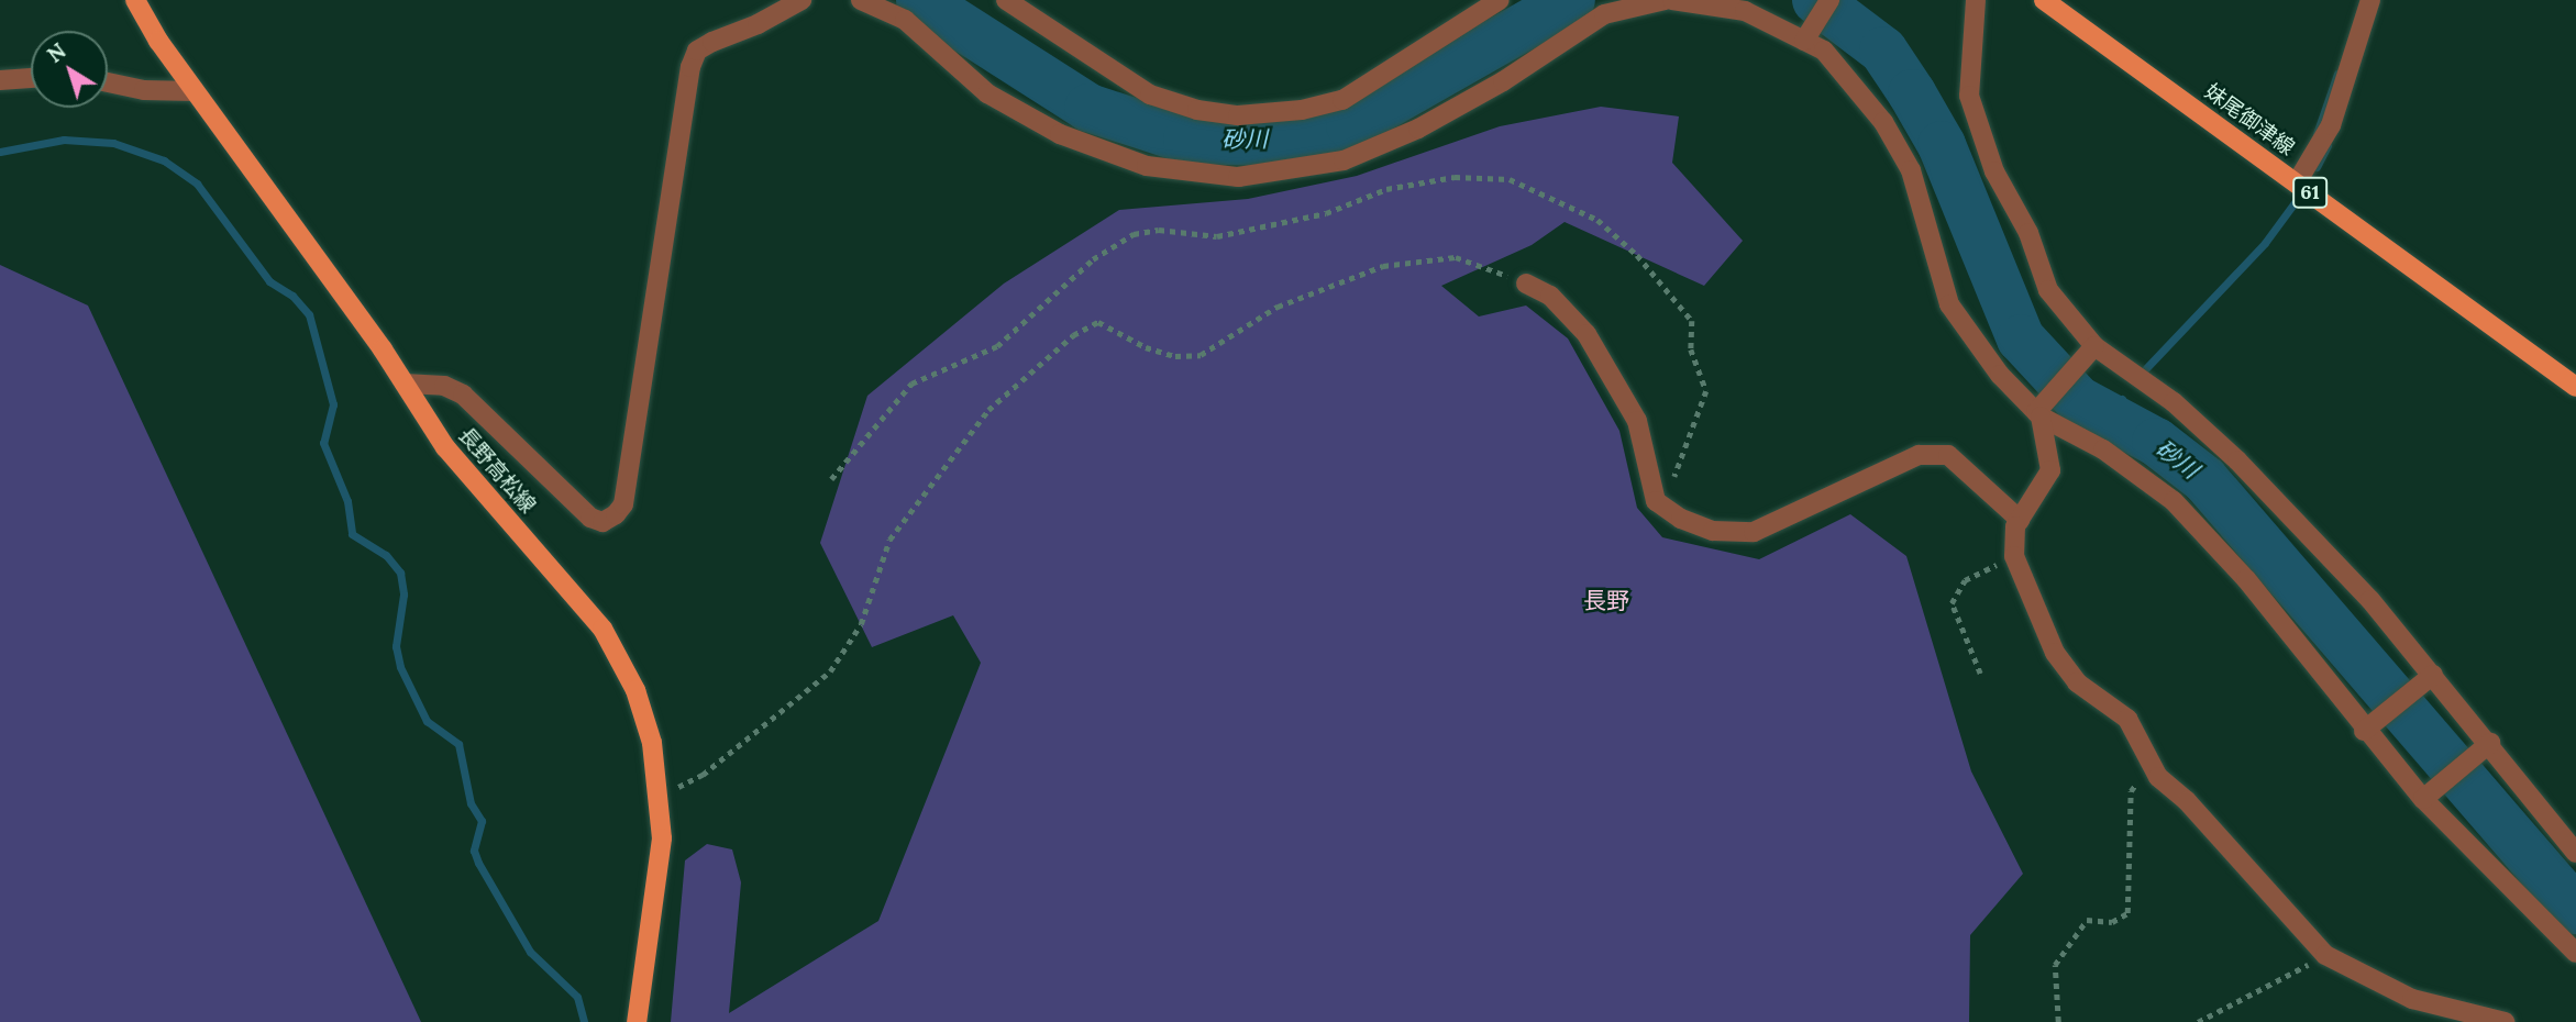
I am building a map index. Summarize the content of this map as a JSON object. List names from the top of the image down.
{
  "streets": {
    "main road": ["妹尾御津線", "61", "長野高松線"]
  },
  "districts": ["長野"],
  "water": ["砂川"],
  "north": "top left"
}
